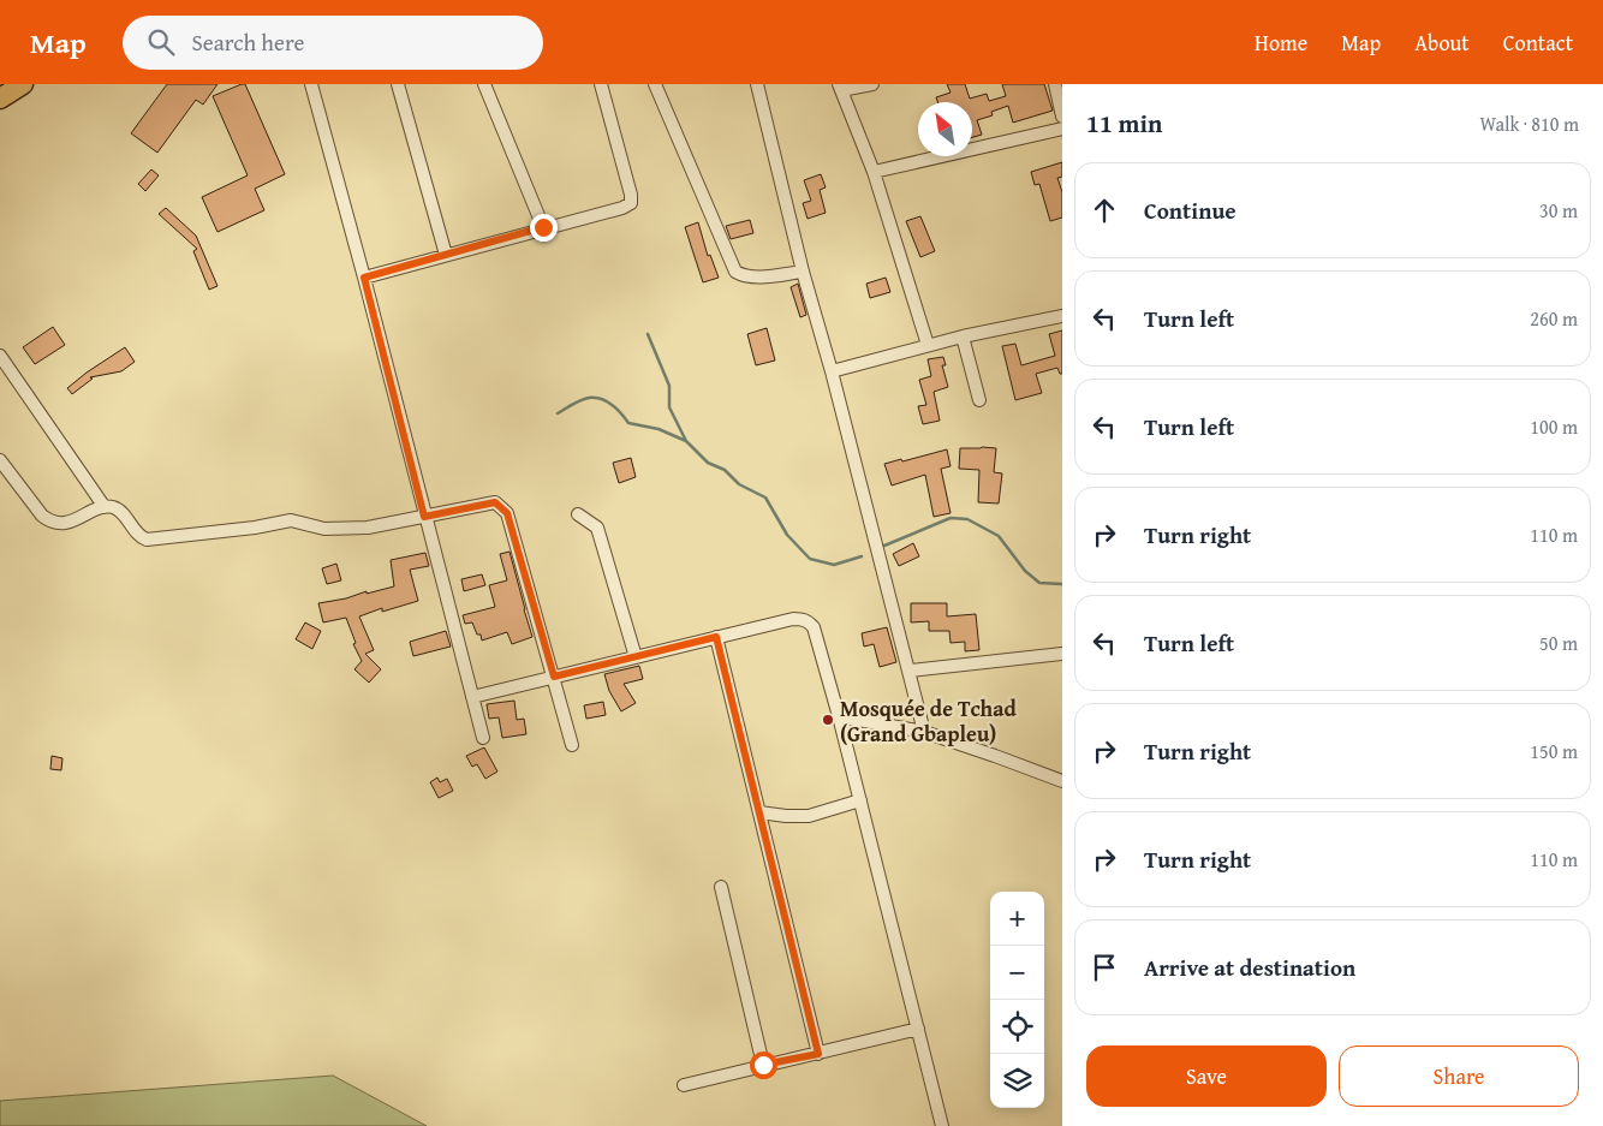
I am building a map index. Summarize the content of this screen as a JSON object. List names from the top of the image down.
{
  "places": ["Mosquée de Tchad (Grand Gbapleu)"],
  "north": "top left",
  "page": {
    "header": "Map",
    "search": "Search here",
    "nav": [
      "Home",
      "Map",
      "About",
      "Contact"
    ],
    "heading": ["11 min", "Walk · 810 m"],
    "list": [
      ["Continue", "30 m"],
      ["Turn left", "260 m"],
      ["Turn left", "100 m"],
      ["Turn right", "110 m"],
      ["Turn left", "50 m"],
      ["Turn right", "150 m"],
      ["Turn right", "110 m"],
      "Arrive at destination"
    ],
    "map_buttons": ["+", "−"],
    "buttons": ["Save", "Share"]
  }
}
